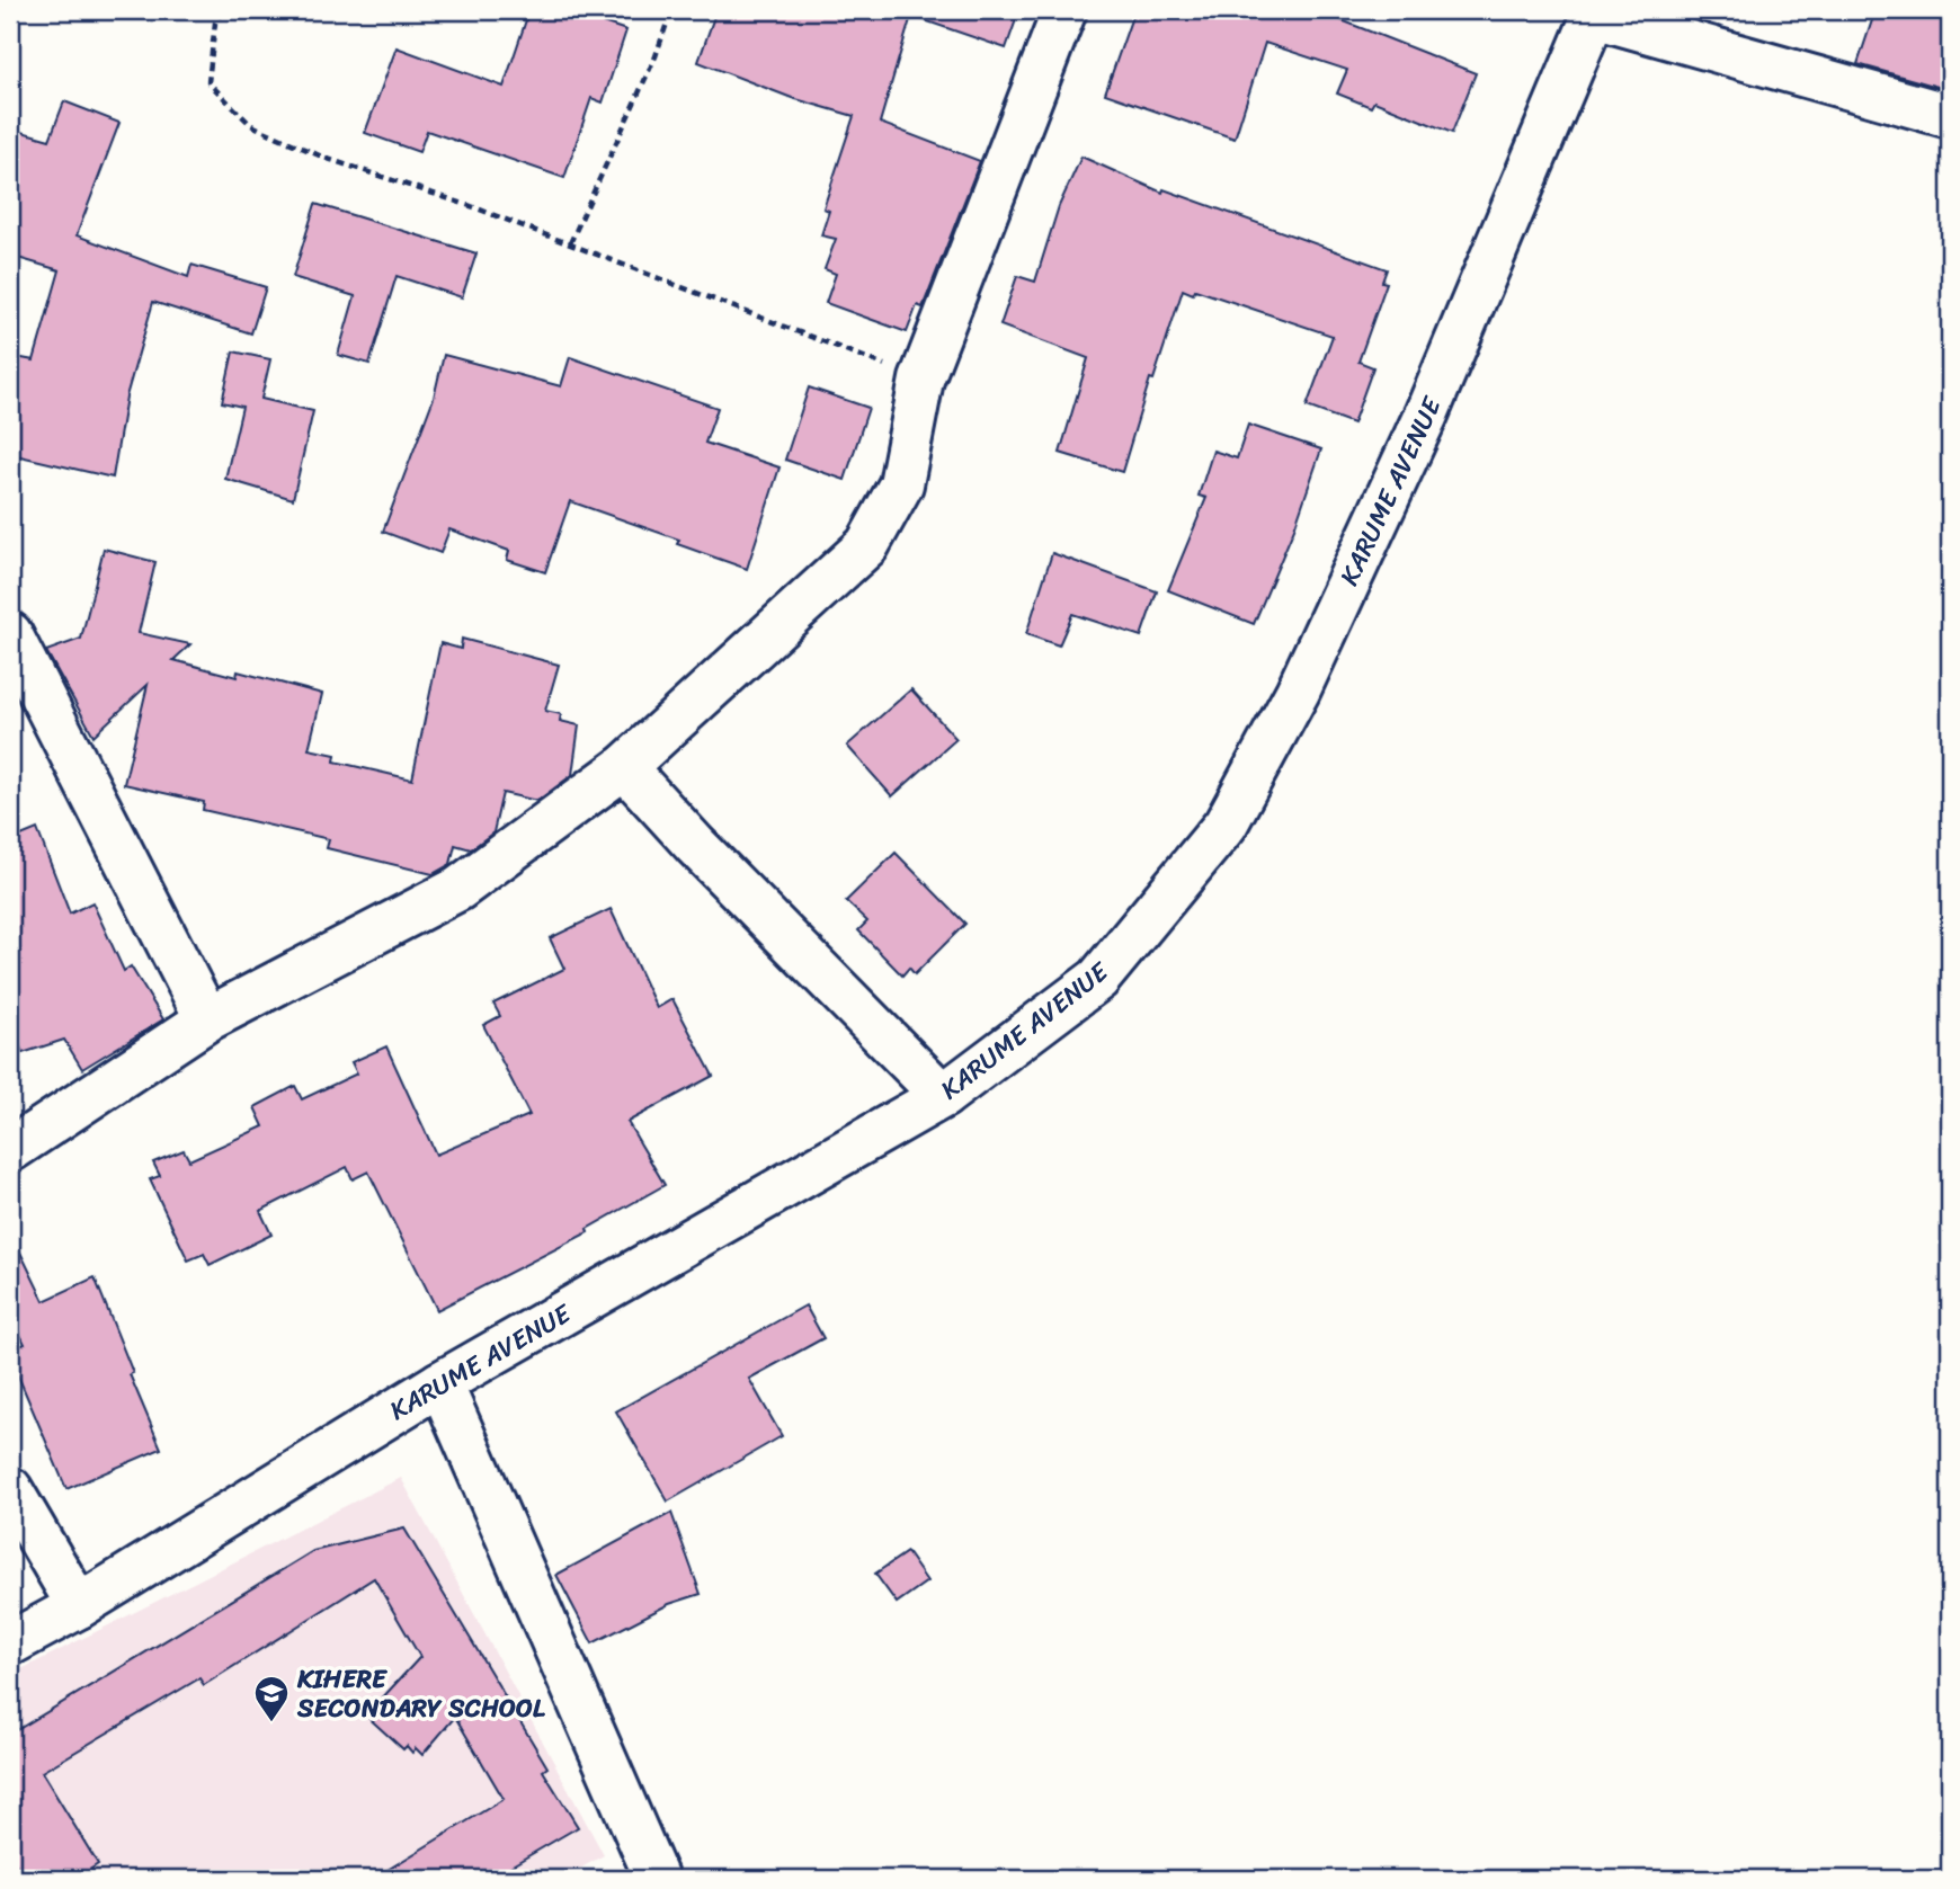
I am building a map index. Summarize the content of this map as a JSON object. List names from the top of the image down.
{
  "streets": {
    "street": ["KARUME AVENUE"]
  },
  "places": {
    "school or university": ["KIHERE SECONDARY SCHOOL"]
  }
}
